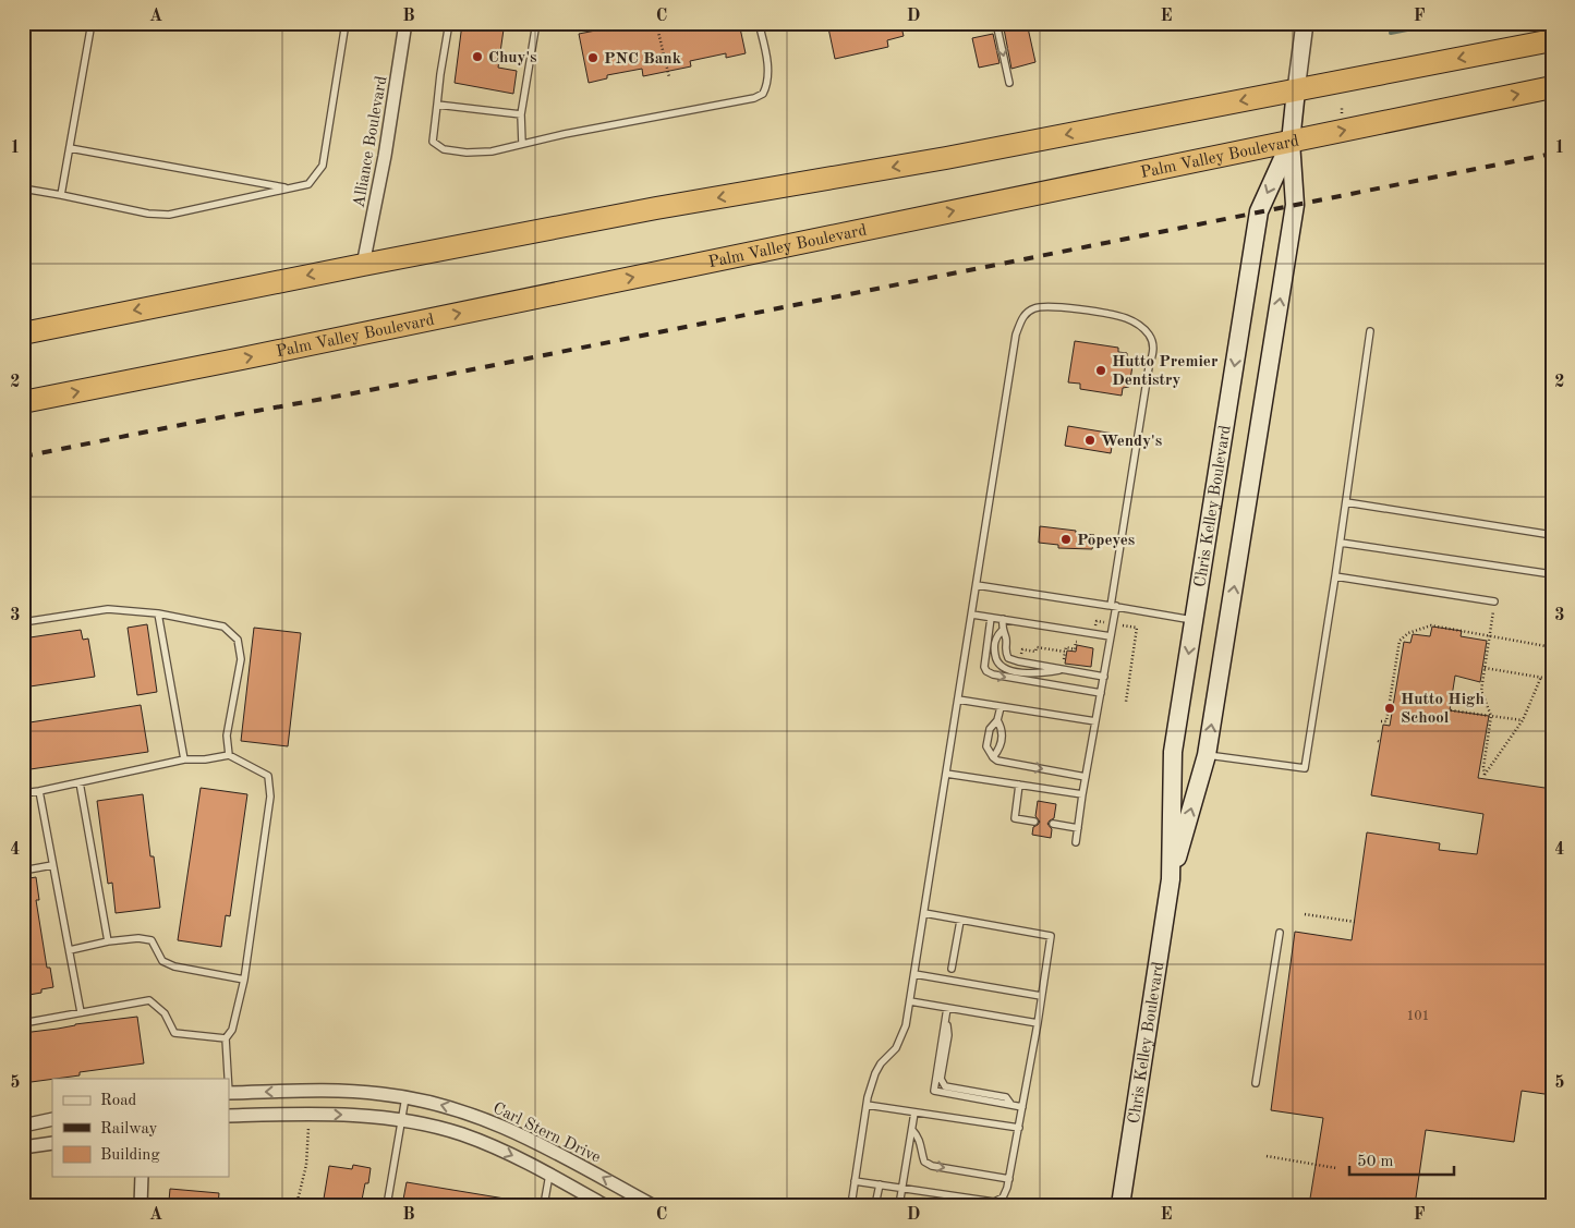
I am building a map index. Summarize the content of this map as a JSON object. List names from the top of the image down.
{
  "streets": {
    "highway": ["Palm Valley Boulevard"],
    "main road": ["Chris Kelley Boulevard"],
    "street": ["Alliance Boulevard", "Carl Stern Drive"]
  },
  "crossings": [
    ["Palm Valley Boulevard", "Chris Kelley Boulevard"]
  ],
  "places": [
    "Chuy's",
    "PNC Bank",
    "Hutto Premier Dentistry",
    "Wendy's",
    "Popeyes",
    "Hutto High School"
  ],
  "house_numbers": ["101"],
  "legend": ["Road", "Railway", "Building"],
  "scale_bar": "50 m",
  "grid": {
    "columns": [
      "A",
      "B",
      "C",
      "D",
      "E",
      "F"
    ],
    "rows": [
      "1",
      "2",
      "3",
      "4",
      "5"
    ]
  }
}
